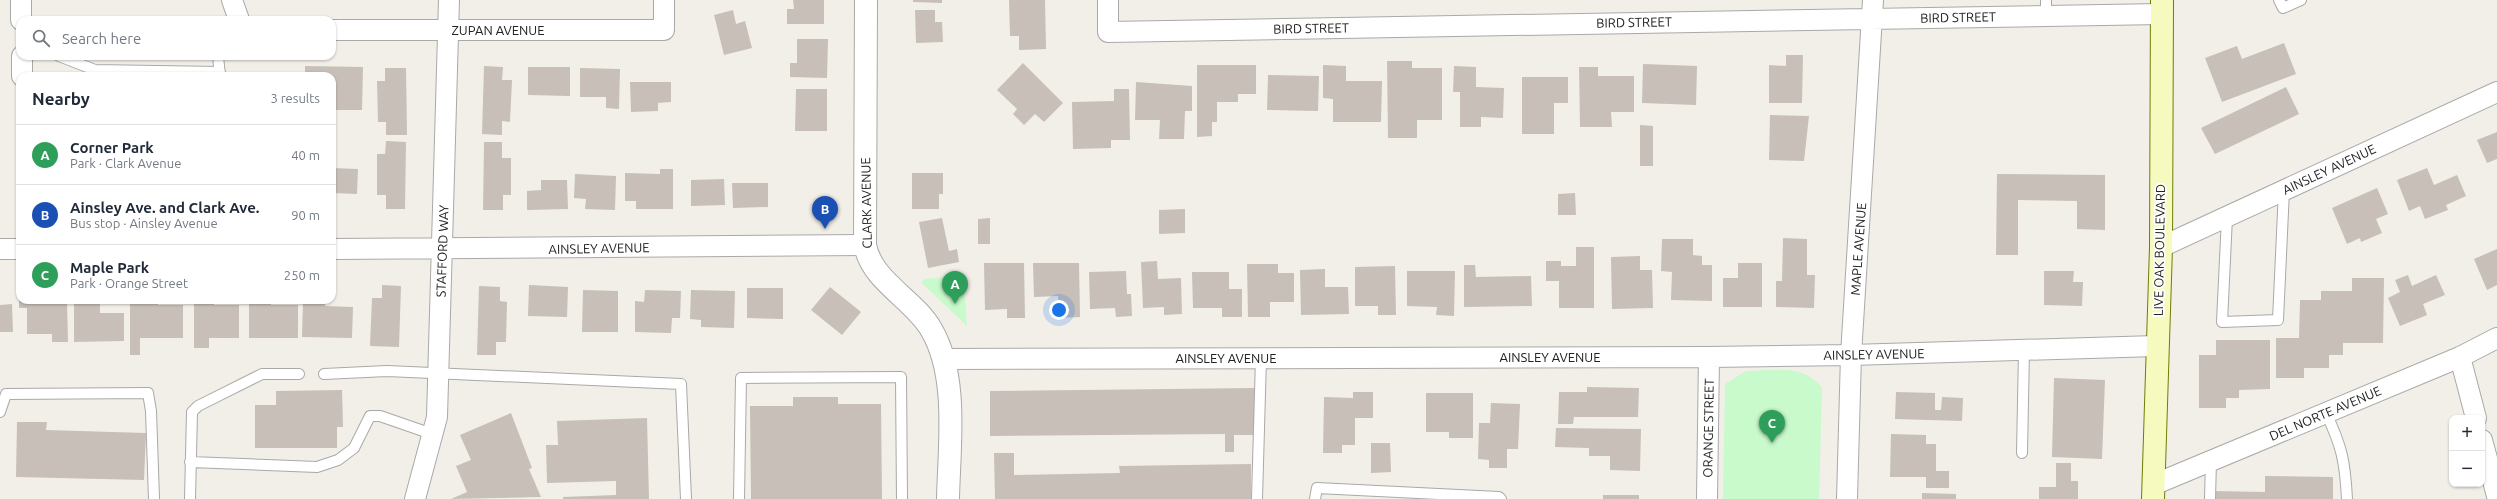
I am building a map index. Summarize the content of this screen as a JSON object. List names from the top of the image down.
{
  "streets": {
    "main road": ["LIVE OAK BOULEVARD"],
    "street": [
      "BIRD STREET",
      "ZUPAN AVENUE",
      "AINSLEY AVENUE",
      "CLARK AVENUE",
      "MAPLE AVENUE",
      "STAFFORD WAY",
      "DEL NORTE AVENUE",
      "ORANGE STREET"
    ]
  },
  "crossings": [
    ["BIRD STREET", "MAPLE AVENUE"],
    ["BIRD STREET", "LIVE OAK BOULEVARD"],
    ["ZUPAN AVENUE", "STAFFORD WAY"],
    ["AINSLEY AVENUE", "CLARK AVENUE"],
    ["AINSLEY AVENUE", "MAPLE AVENUE"],
    ["AINSLEY AVENUE", "LIVE OAK BOULEVARD"],
    ["AINSLEY AVENUE", "STAFFORD WAY"],
    ["AINSLEY AVENUE", "ORANGE STREET"],
    ["LIVE OAK BOULEVARD", "DEL NORTE AVENUE"]
  ],
  "page": {
    "search": "Search here",
    "heading": ["Nearby", "3 results"],
    "list": [
      {
        "mark": "A",
        "name": "Corner Park",
        "note": "Park · Clark Avenue",
        "value": "40 m"
      },
      {
        "mark": "B",
        "name": "Ainsley Ave. and Clark Ave.",
        "note": "Bus stop · Ainsley Avenue",
        "value": "90 m"
      },
      {
        "mark": "C",
        "name": "Maple Park",
        "note": "Park · Orange Street",
        "value": "250 m"
      }
    ],
    "pins": ["B", "A", "C"],
    "map_buttons": ["+", "−"]
  }
}
